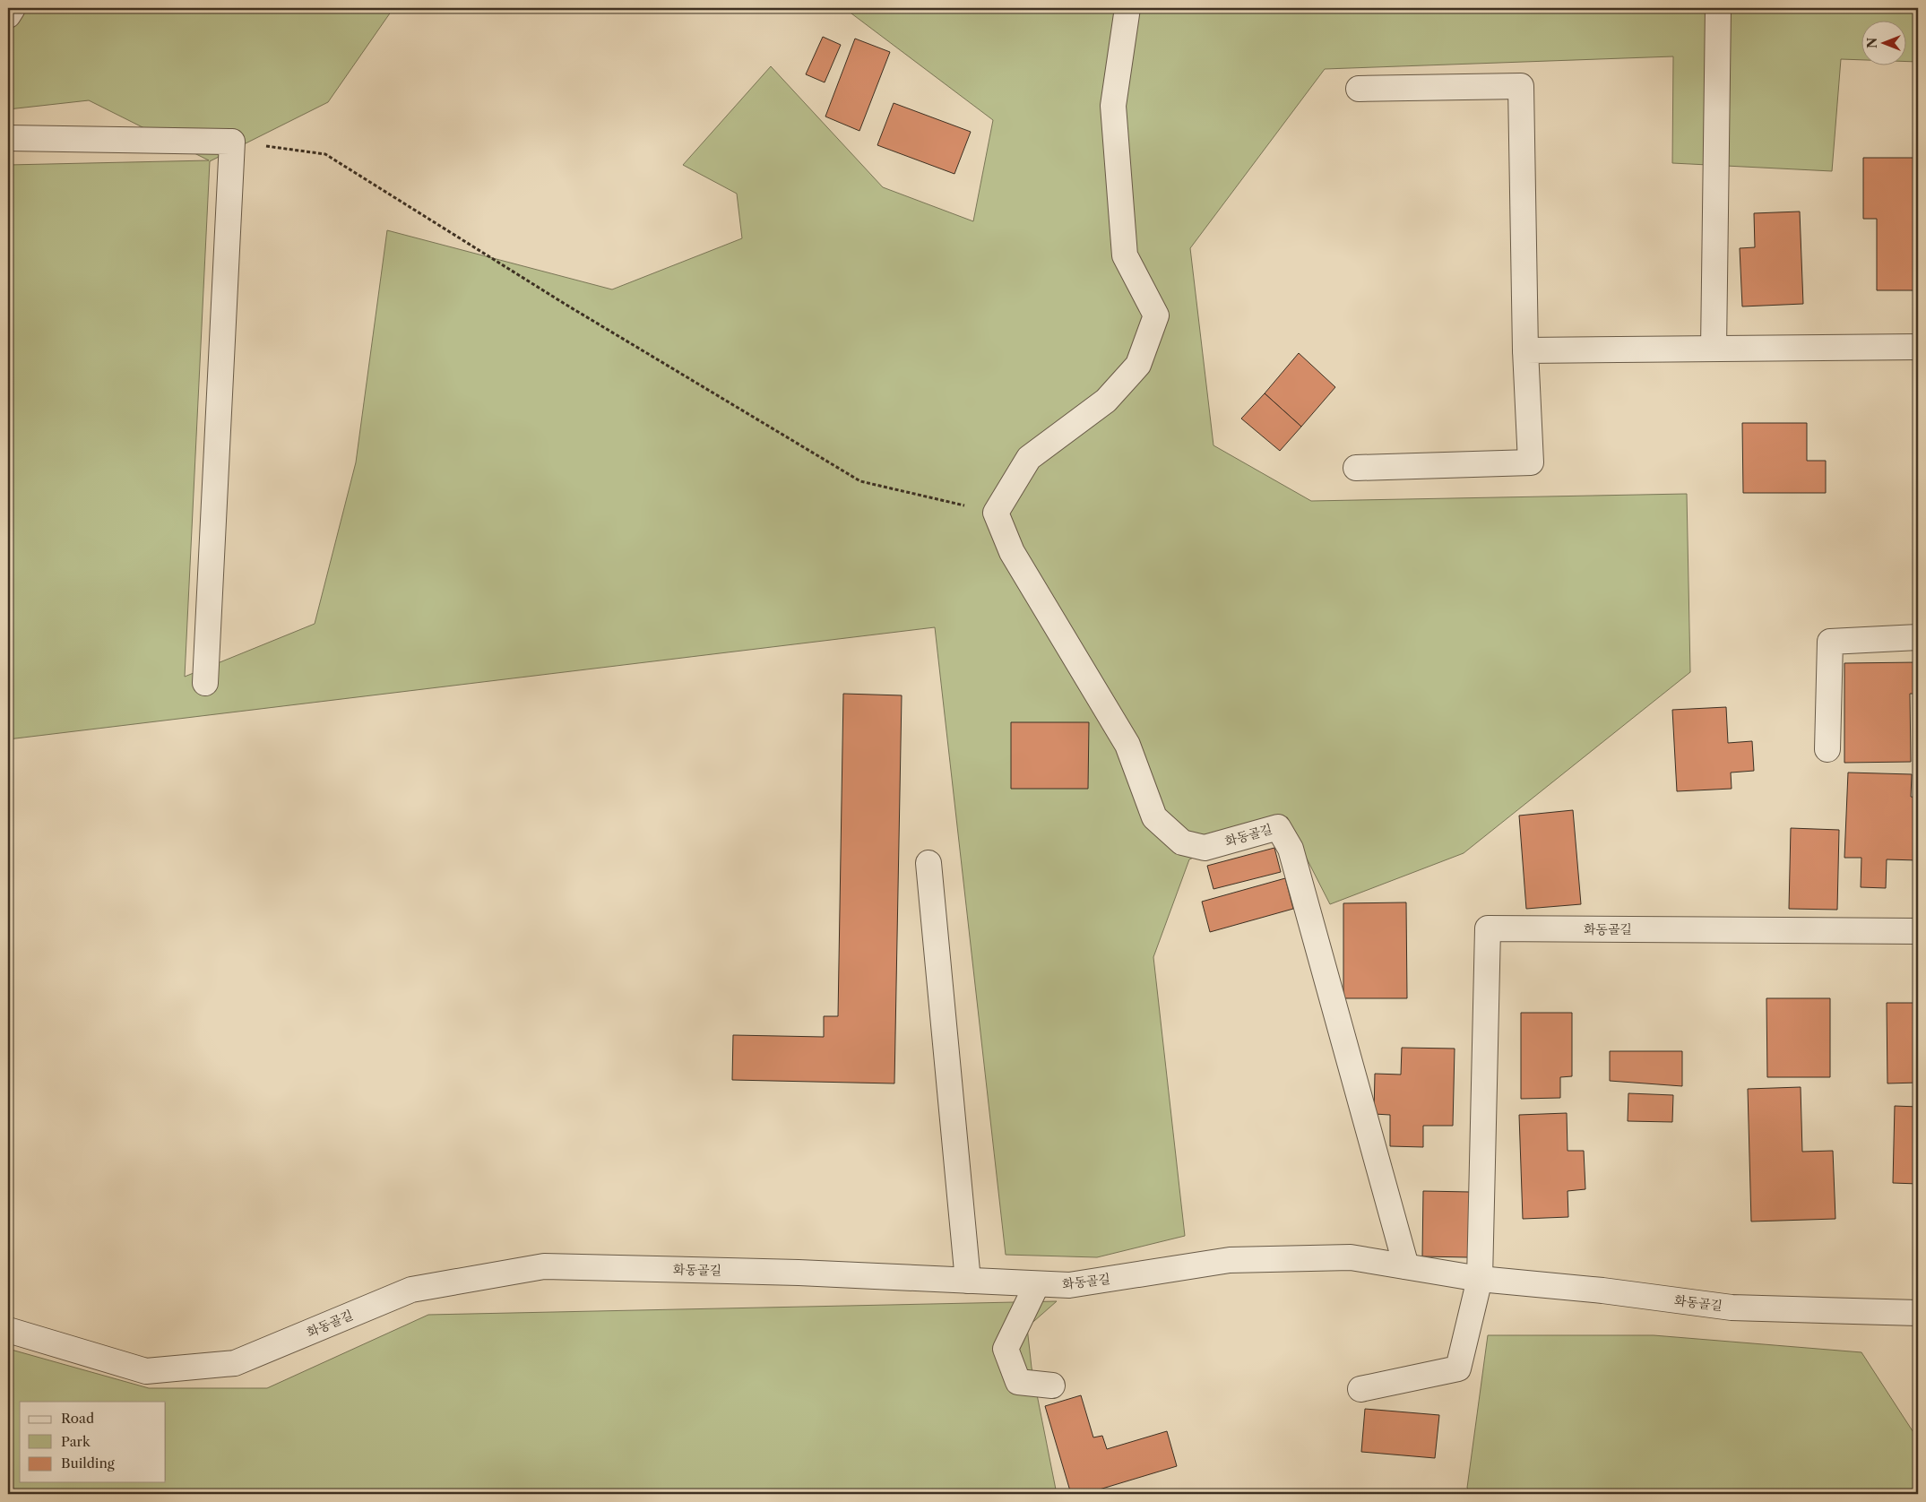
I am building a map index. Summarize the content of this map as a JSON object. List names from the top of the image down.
{
  "streets": {
    "street": ["화동골길"]
  },
  "legend": ["Road", "Park", "Building"],
  "north": "left"
}
